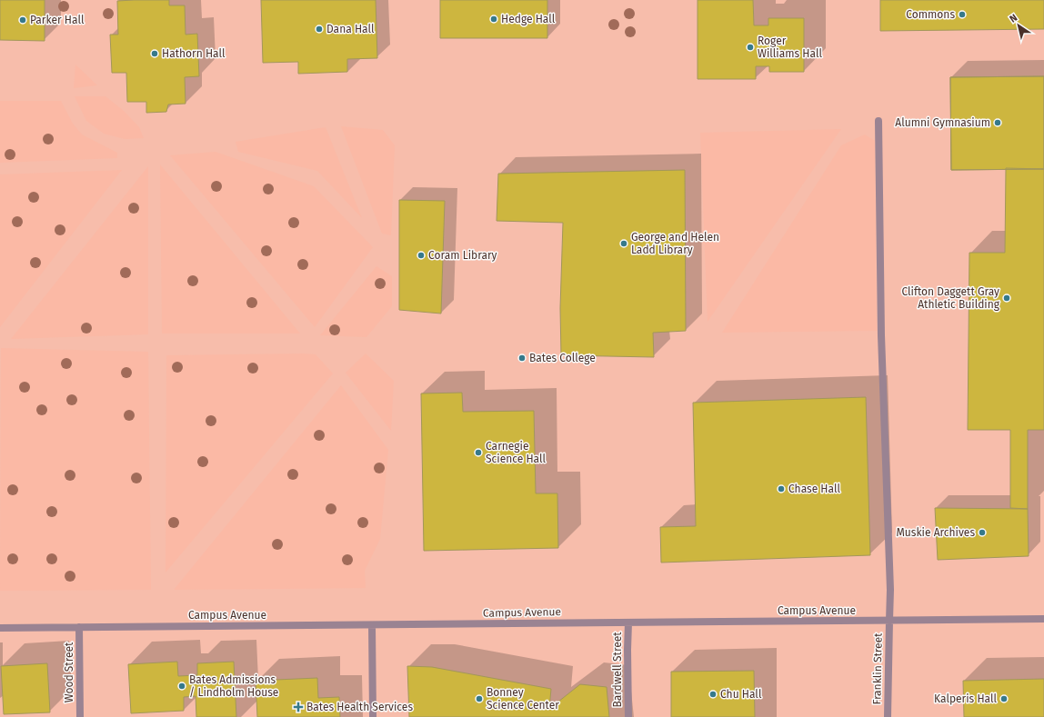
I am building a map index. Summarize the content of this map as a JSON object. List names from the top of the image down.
{
  "streets": {
    "street": [
      "Campus Avenue",
      "Franklin Street",
      "Bardwell Street",
      "Wood Street"
    ]
  },
  "crossings": [
    ["Campus Avenue", "Franklin Street"],
    ["Campus Avenue", "Bardwell Street"],
    ["Campus Avenue", "Wood Street"]
  ],
  "places": {
    "other": [
      "Commons",
      "Hedge Hall",
      "Parker Hall",
      "Dana Hall",
      "Roger Williams Hall",
      "Hathorn Hall",
      "Alumni Gymnasium",
      "George and Helen Ladd Library",
      "Coram Library",
      "Clifton Daggett Gray Athletic Building",
      "Bates College",
      "Carnegie Science Hall",
      "Chase Hall",
      "Muskie Archives",
      "Bates Admissions / Lindholm House",
      "Chu Hall",
      "Bonney Science Center",
      "Kalperis Hall"
    ],
    "health": ["Bates Health Services"]
  },
  "north": "top left"
}
